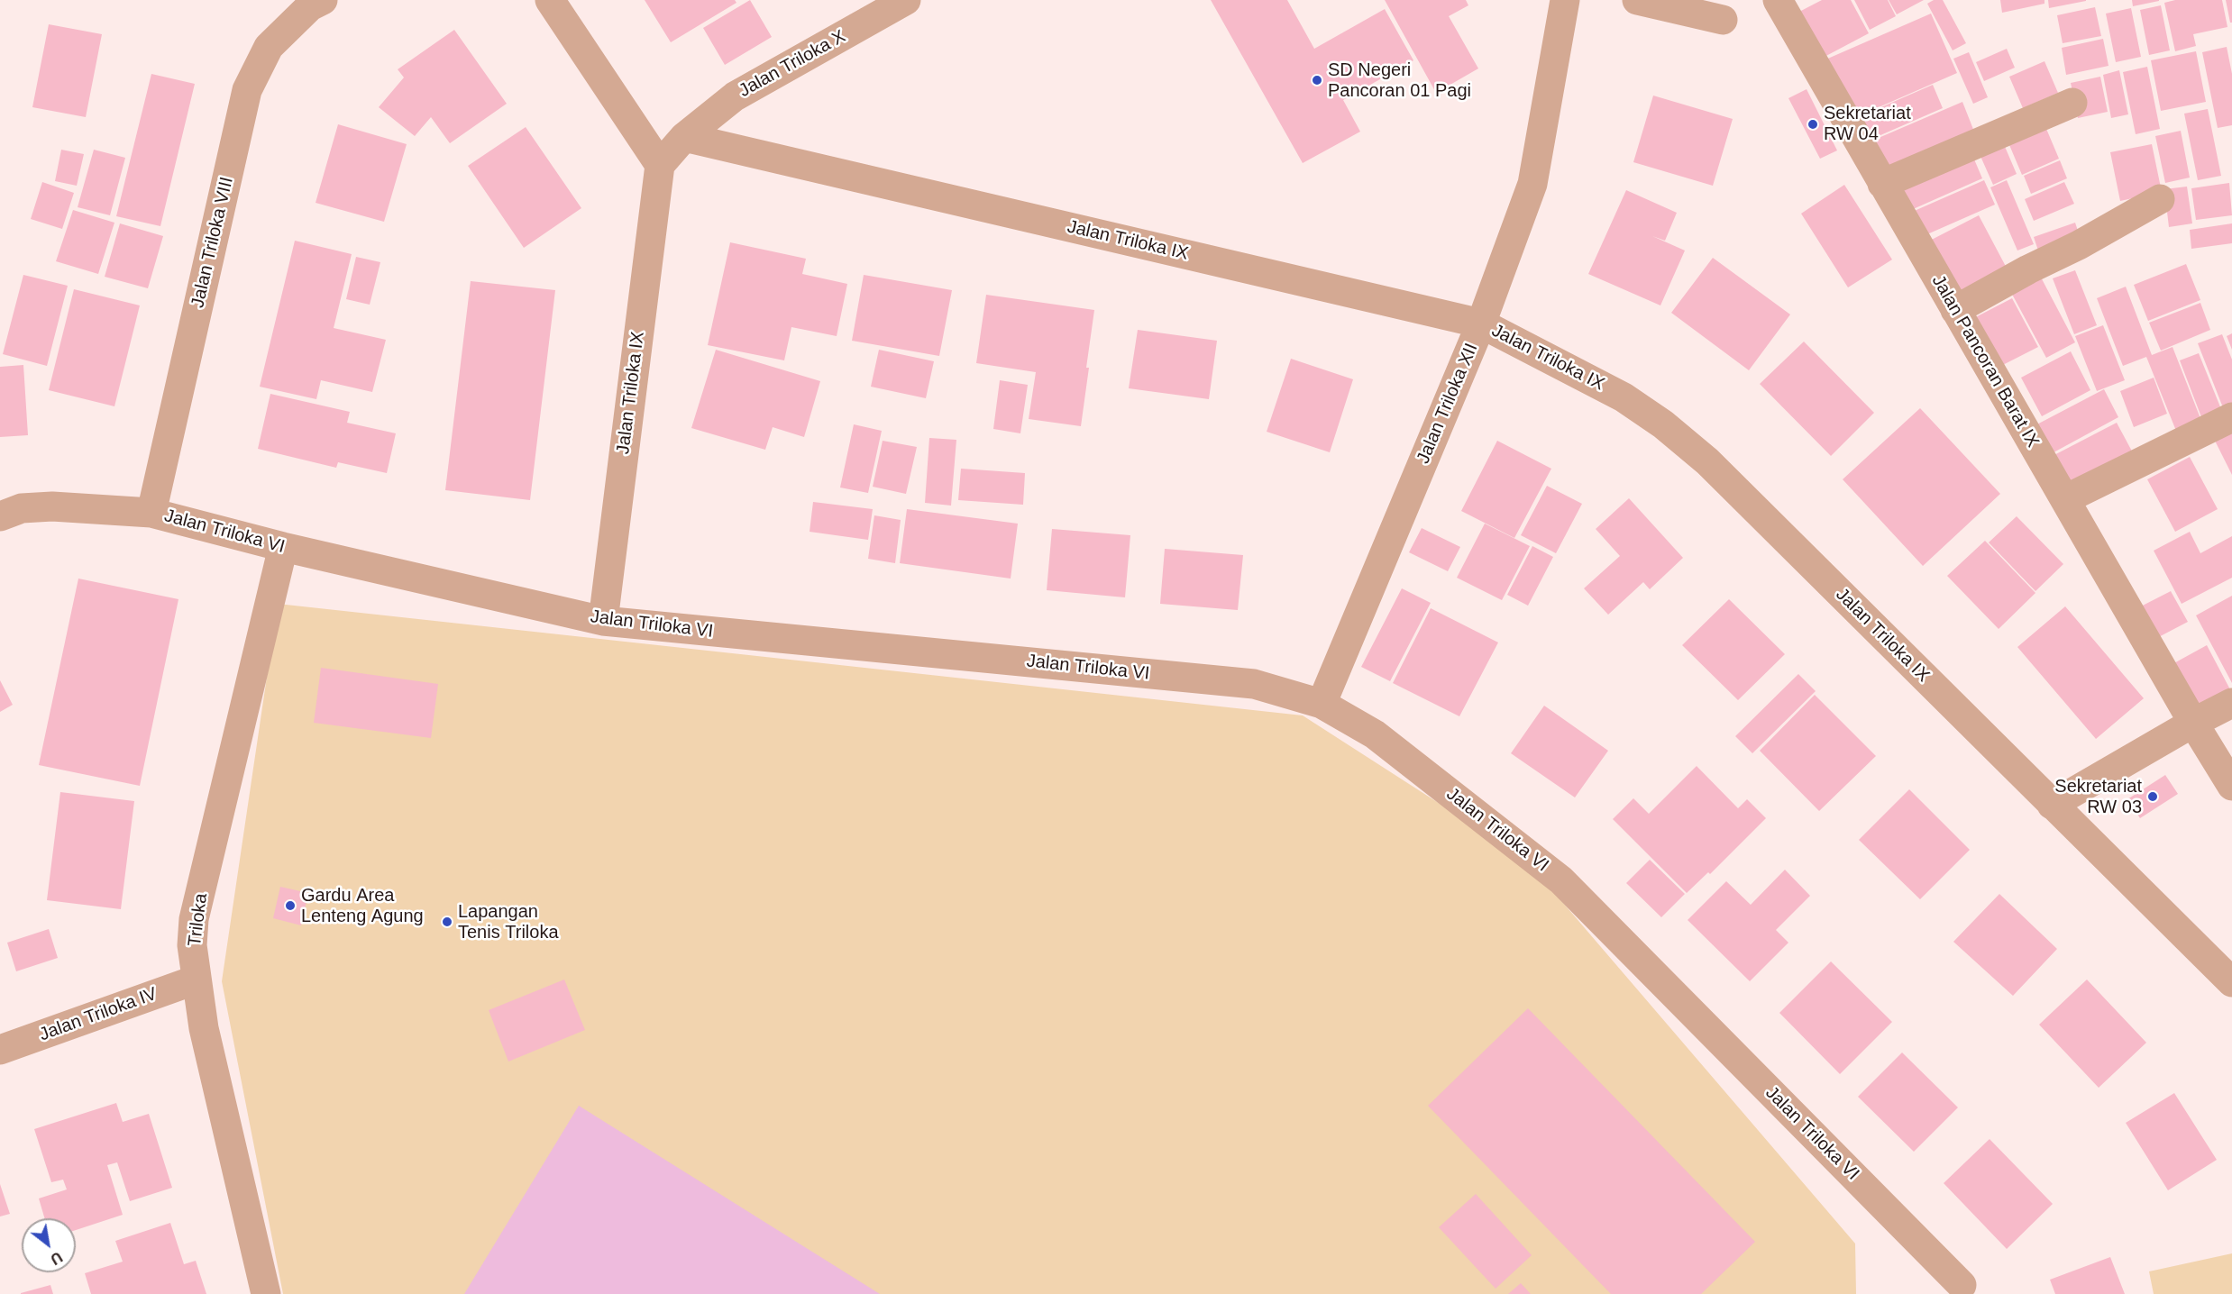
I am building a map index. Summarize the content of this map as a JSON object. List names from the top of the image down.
{
  "streets": {
    "street": [
      "Jalan Triloka X",
      "Jalan Triloka IX",
      "Jalan Triloka VIII",
      "Jalan Pancoran Barat IX",
      "Jalan Triloka XII",
      "Jalan Triloka VI",
      "Triloka",
      "Jalan Triloka IV"
    ]
  },
  "crossings": [
    ["Jalan Triloka X", "Jalan Triloka IX"],
    ["Jalan Triloka IX", "Jalan Triloka XII"],
    ["Jalan Triloka IX", "Jalan Triloka VI"],
    ["Jalan Triloka VIII", "Jalan Triloka VI"],
    ["Jalan Triloka XII", "Jalan Triloka VI"],
    ["Jalan Triloka VI", "Triloka"],
    ["Triloka", "Jalan Triloka IV"]
  ],
  "places": [
    "SD Negeri Pancoran 01 Pagi",
    "Sekretariat RW 04",
    "Sekretariat RW 03",
    "Gardu Area Lenteng Agung",
    "Lapangan Tenis Triloka"
  ],
  "north": "bottom right"
}
